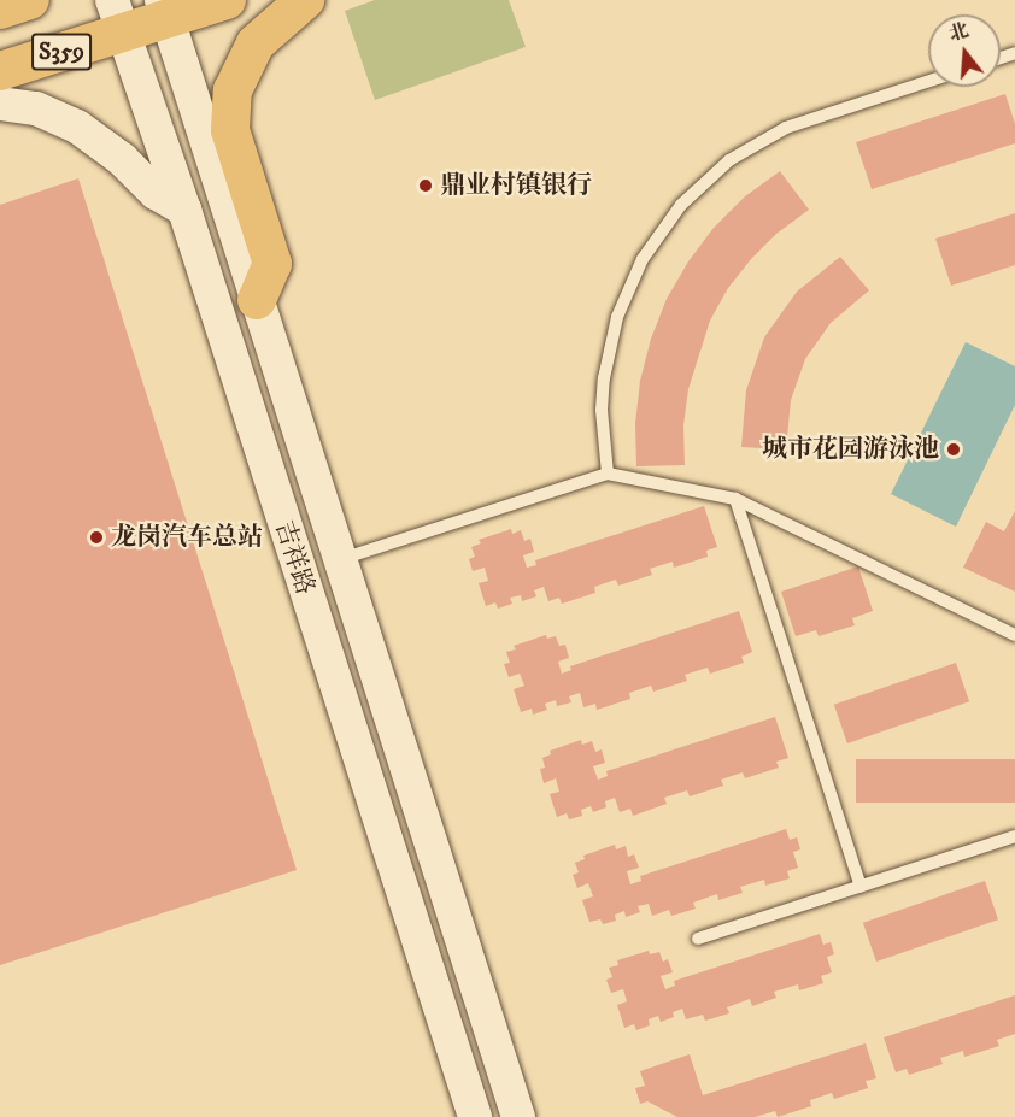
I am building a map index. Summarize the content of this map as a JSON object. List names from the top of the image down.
{
  "streets": {
    "main road": ["S359", "吉祥路"]
  },
  "crossings": [
    ["S359", "吉祥路"]
  ],
  "places": ["鼎业村镇银行", "城市花园游泳池", "龙岗汽车总站"],
  "north": "top"
}
